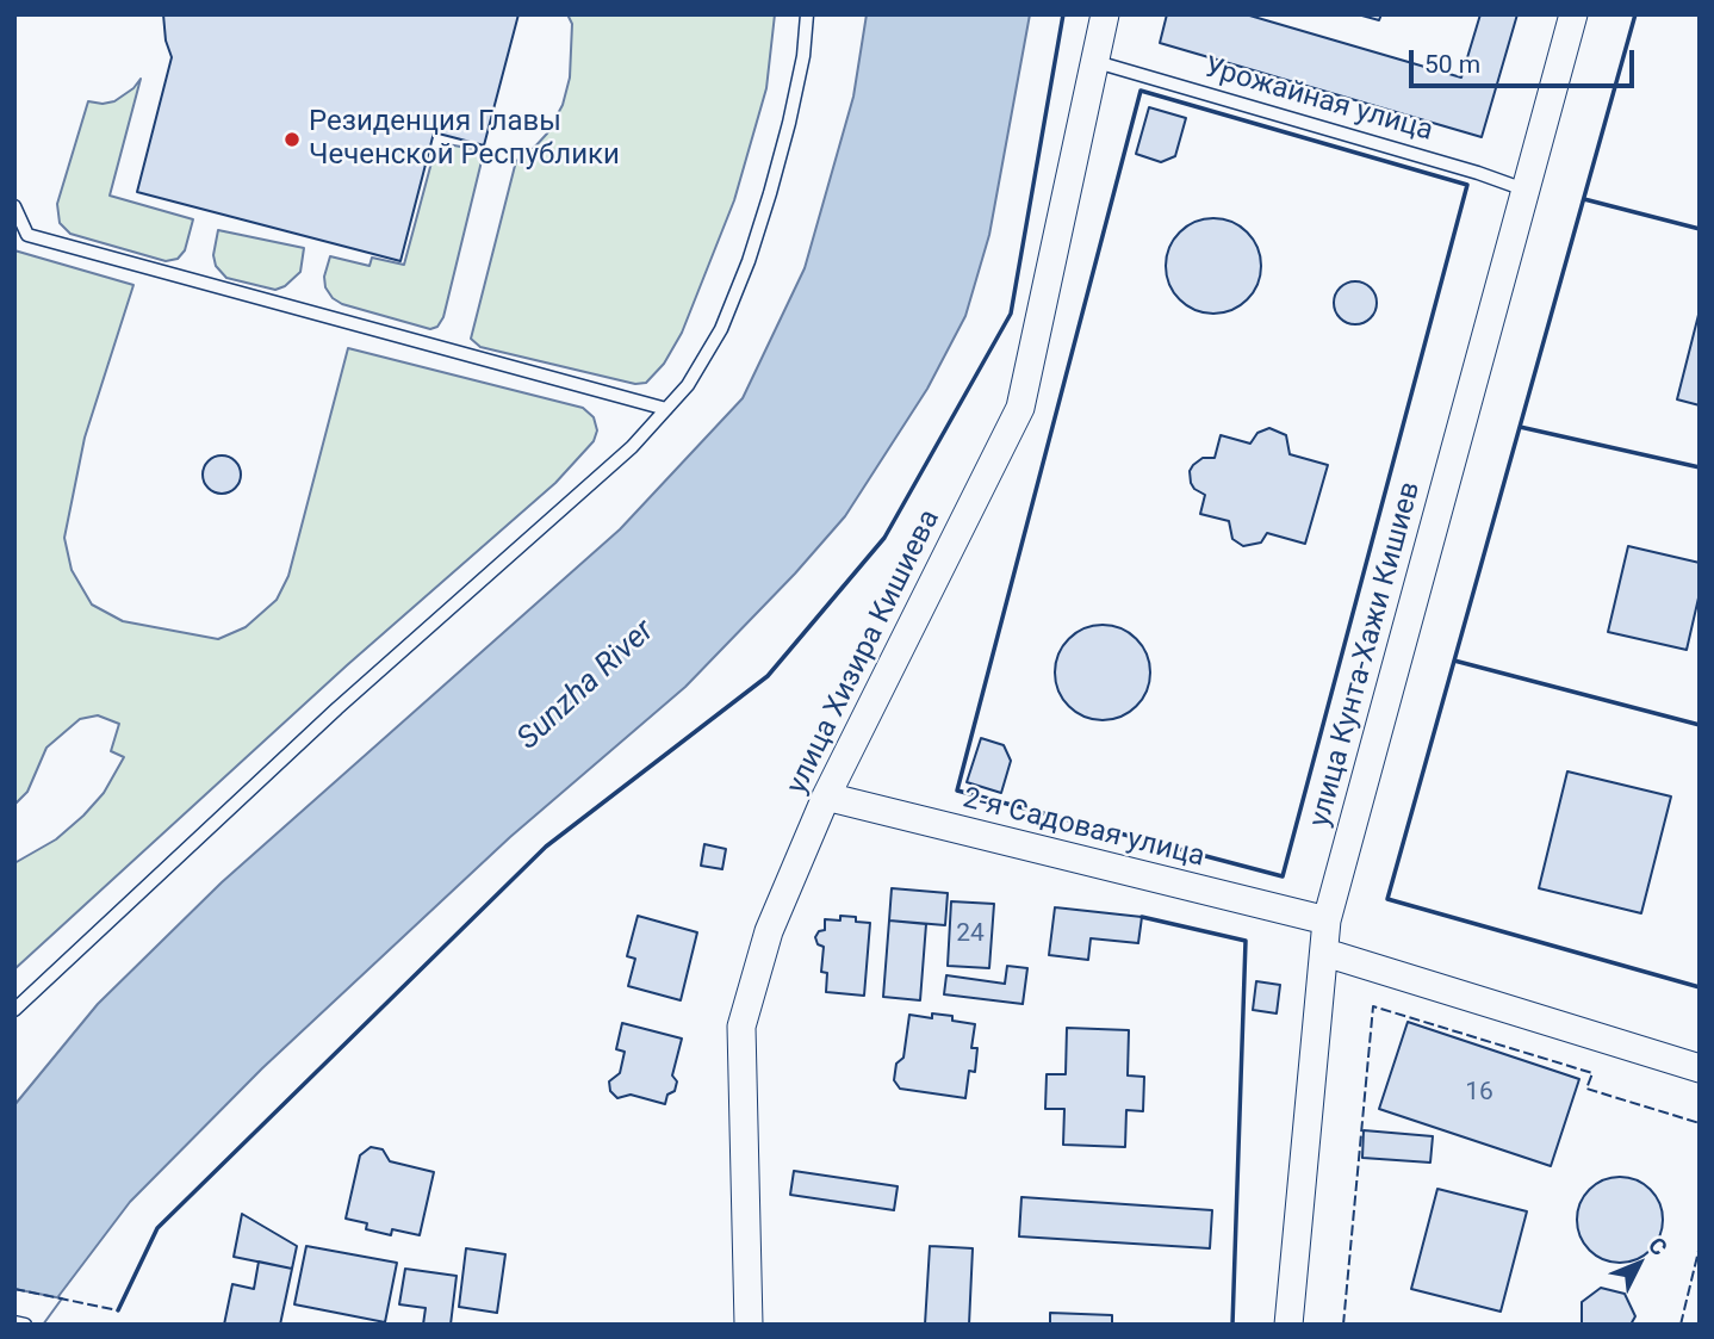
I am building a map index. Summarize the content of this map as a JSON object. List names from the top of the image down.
{
  "streets": {
    "street": ["улица Хизира Кишиева", "улица Кунта-Хажи Кишиев", "2-я Садовая улица"],
    "lane": ["Урожайная улица"]
  },
  "crossings": [
    ["Урожайная улица", "улица Хизира Кишиева"],
    ["Урожайная улица", "улица Кунта-Хажи Кишиев"],
    ["улица Хизира Кишиева", "2-я Садовая улица"],
    ["улица Кунта-Хажи Кишиев", "2-я Садовая улица"]
  ],
  "water": ["Sunzha River"],
  "places": ["Резиденция Главы Чеченской Республики"],
  "house_numbers": ["24", "16"],
  "scale_bar": "50 m",
  "north": "top right"
}
